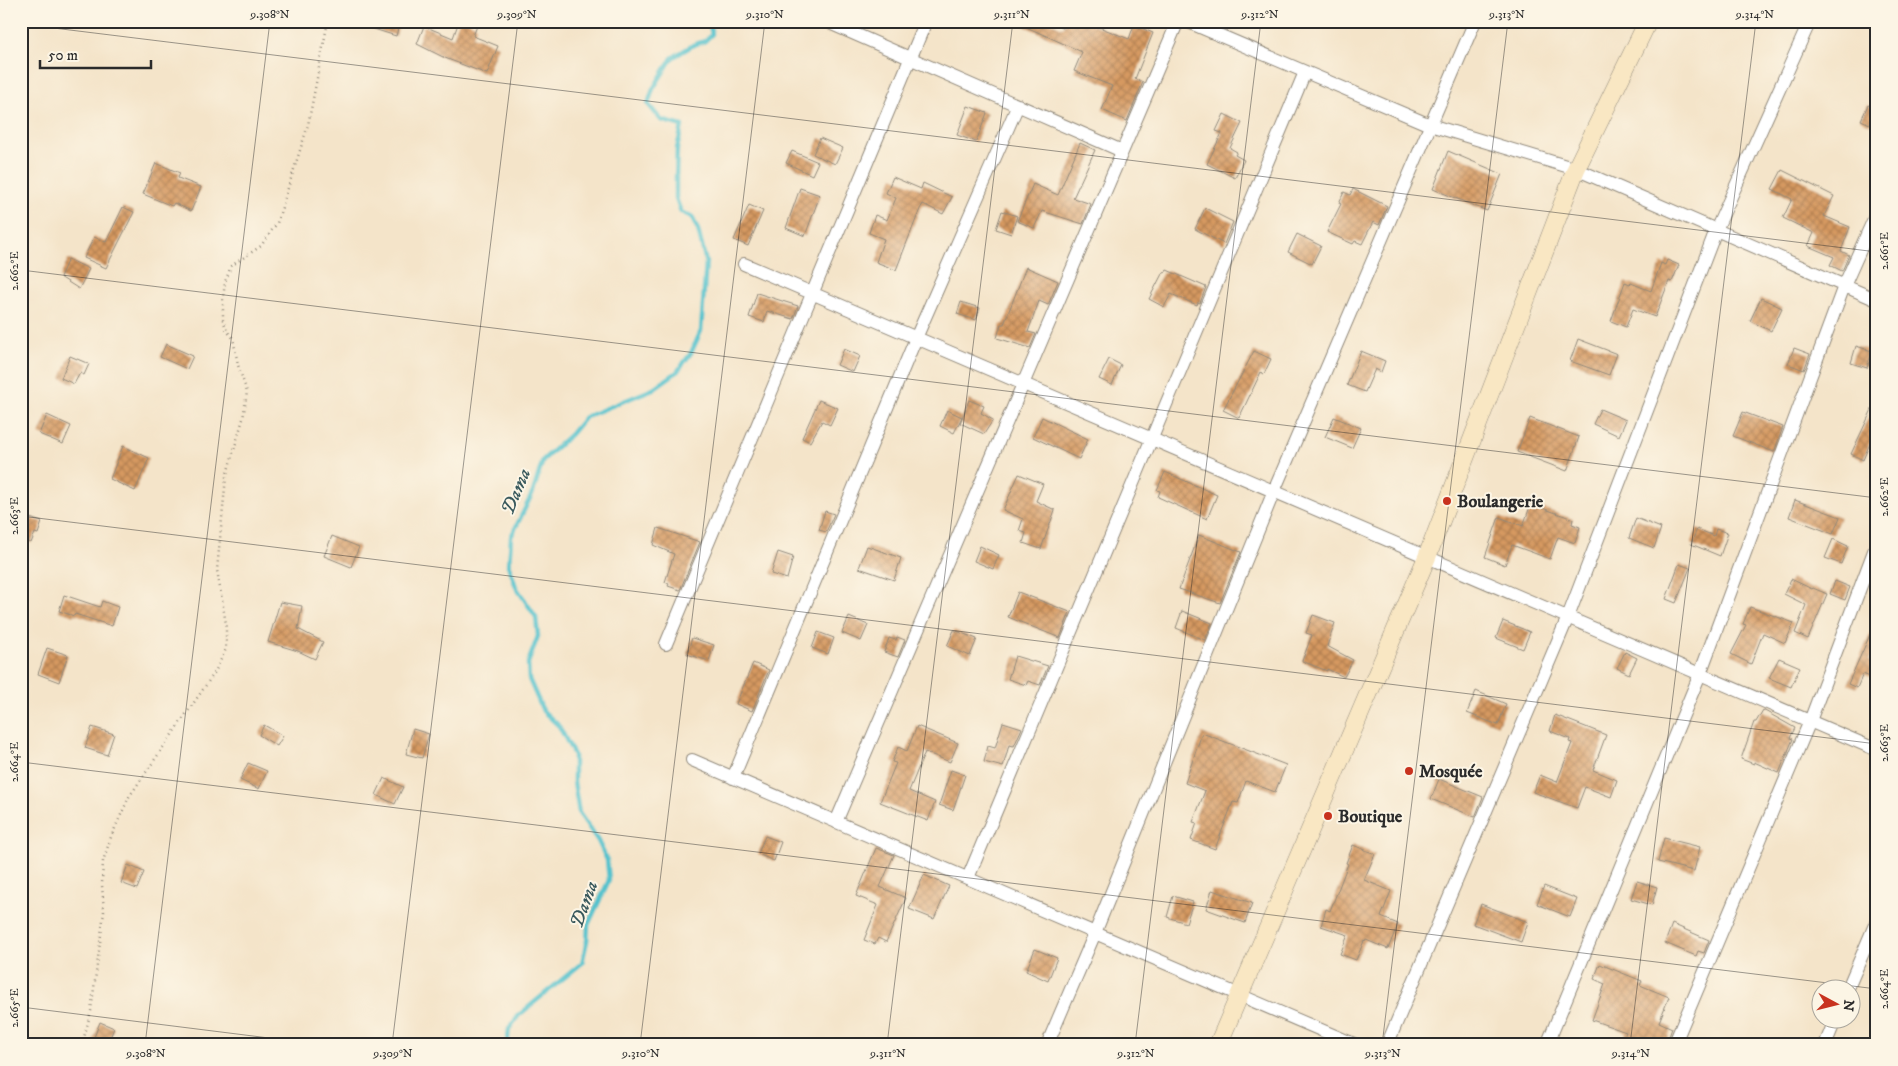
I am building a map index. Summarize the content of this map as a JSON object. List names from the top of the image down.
{
  "water": ["Dama"],
  "places": ["Boulangerie", "Mosquée", "Boutique"],
  "scale_bar": "50 m",
  "north": "right",
  "coordinates": [
    "9.308°N",
    "9.309°N",
    "9.310°N",
    "9.311°N",
    "9.312°N",
    "9.313°N",
    "9.314°N",
    "2.661°E",
    "2.662°E",
    "2.663°E",
    "2.664°E",
    "2.665°E"
  ]
}
